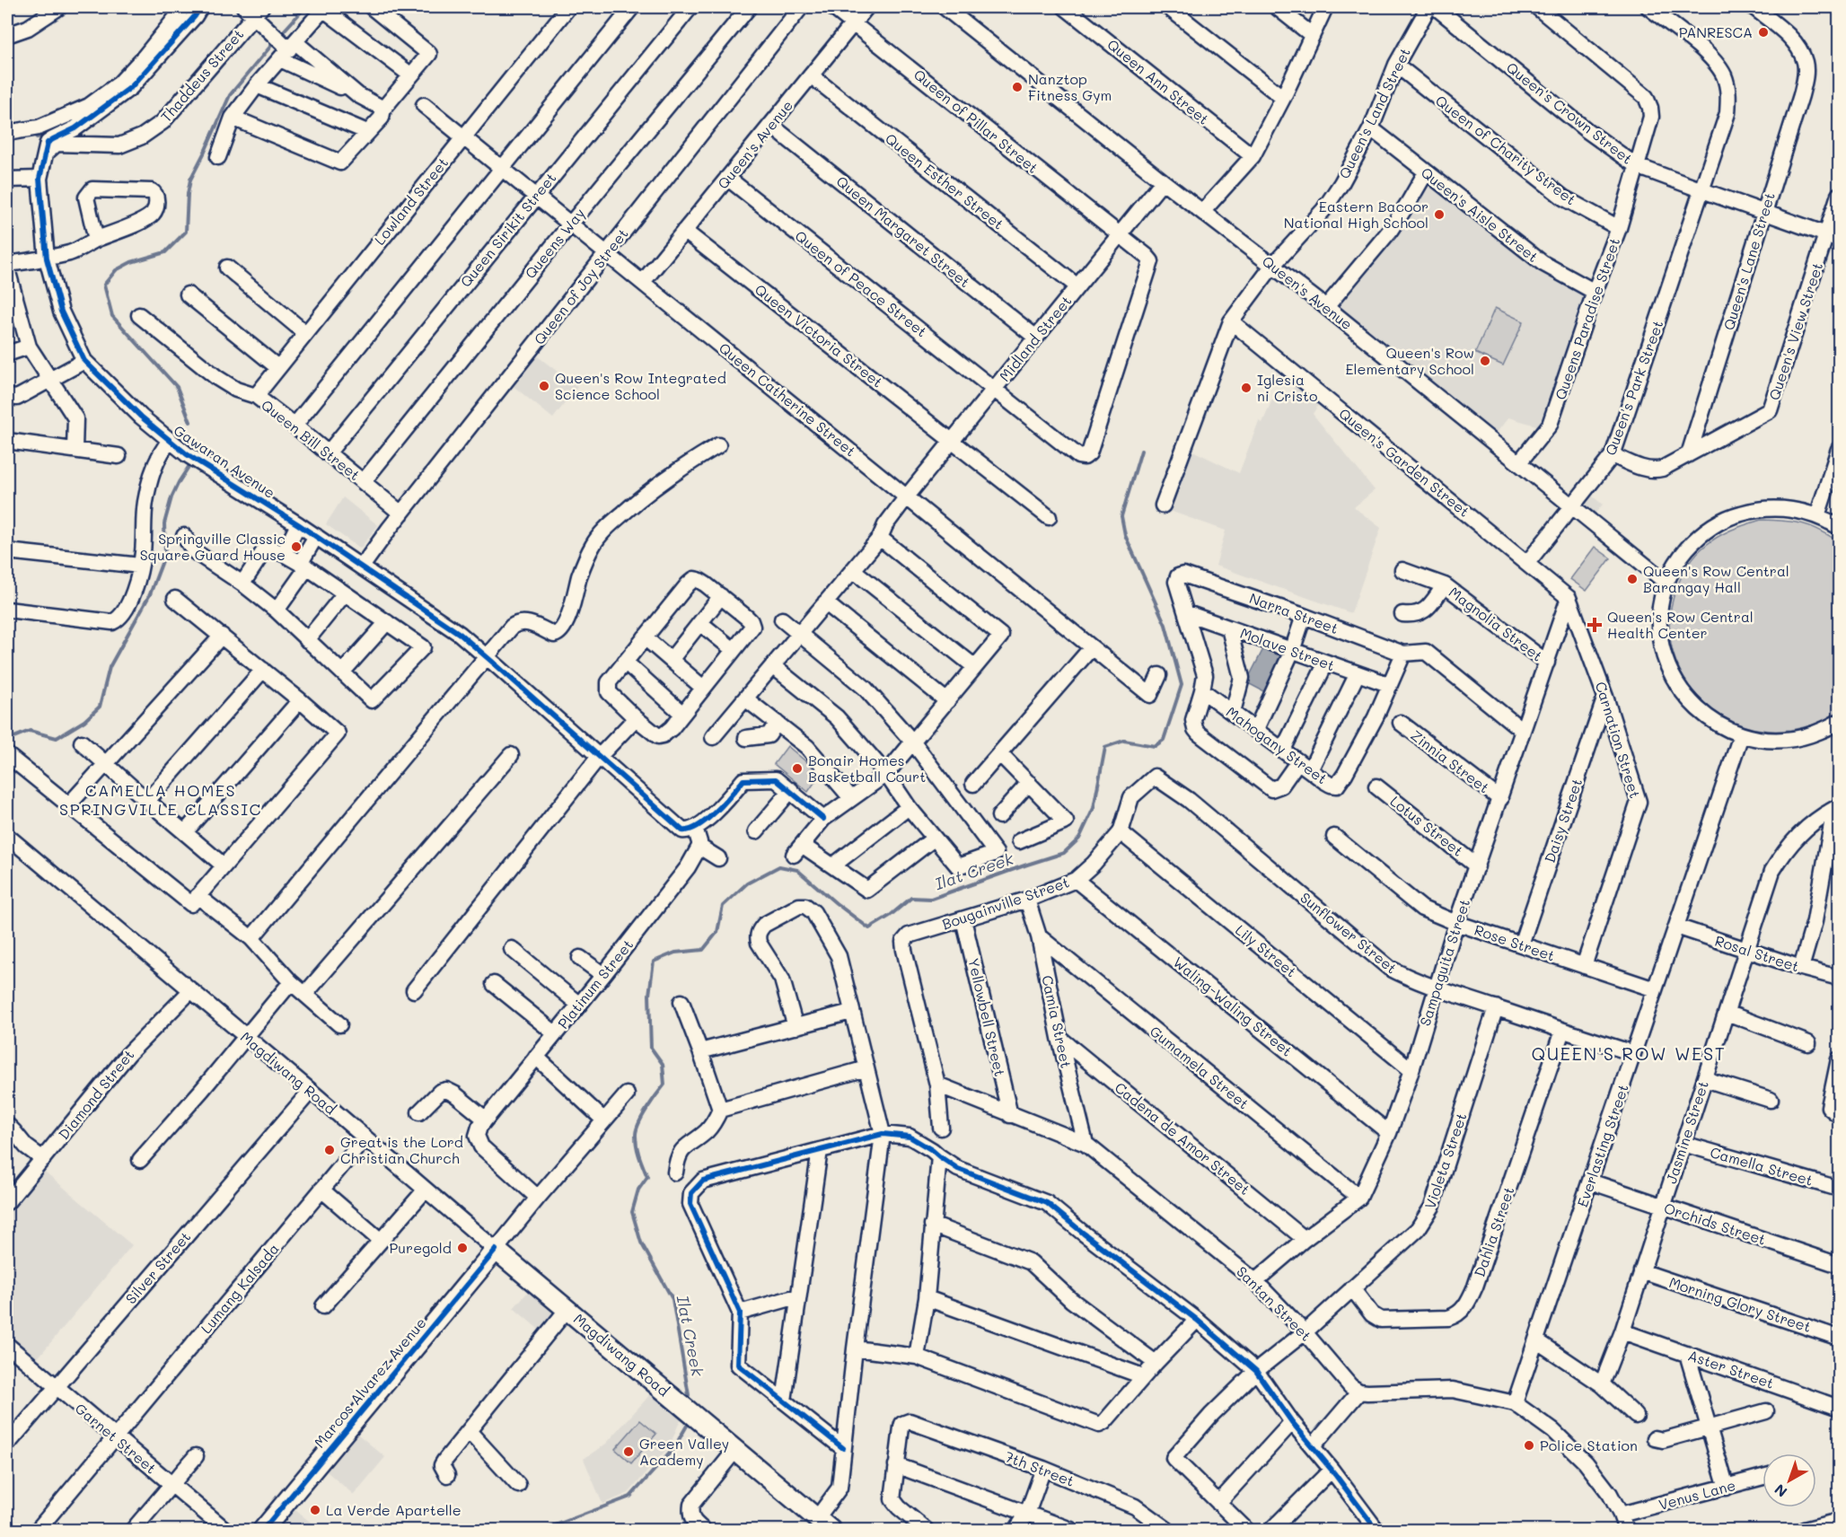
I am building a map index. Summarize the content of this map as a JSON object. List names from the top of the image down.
{
  "streets": {
    "main road": ["Magdiwang Road", "Marcos Alvarez Avenue"],
    "street": [
      "Thaddeus Street",
      "Queen Ann Street",
      "Queen's Land Street",
      "Queen's Crown Street",
      "Queen of Pillar Street",
      "Queen's Avenue",
      "Queen of Charity Street",
      "Queen Esther Street",
      "Lowland Street",
      "Queen's Aisle Street",
      "Queen Sirikit Street",
      "Queen Margaret Street",
      "Queens Way",
      "Queen's Lane Street",
      "Queen of Peace Street",
      "Queen of Joy Street",
      "Queens Paradise Street",
      "Queen's View Street",
      "Queen Victoria Street",
      "Midland Street",
      "Queen's Park Street",
      "Queen Catherine Street",
      "Queen Bill Street",
      "Gawaran Avenue",
      "Queen's Garden Street",
      "Narra Street",
      "Magnolia Street",
      "Molave Street",
      "Carnation Street",
      "Mahogany Street",
      "Zinnia Street",
      "Daisy Street",
      "Lotus Street",
      "Bougainville Street",
      "Sunflower Street",
      "Rose Street",
      "Lily Street",
      "Rosal Street",
      "Sampaguita Street",
      "Platinum Street",
      "Waling-Waling Street",
      "Yellowbell Street",
      "Camia Street",
      "Gumamela Street",
      "Diamond Street",
      "Jasmine Street",
      "Cadena de Amor Street",
      "Everlasting Street",
      "Violeta Street",
      "Camella Street",
      "Orchids Street",
      "Dahlia Street",
      "Silver Street",
      "Lumang Kalsada",
      "Santan Street",
      "Morning Glory Street",
      "Aster Street",
      "Garnet Street",
      "7th Street",
      "Venus Lane"
    ]
  },
  "crossings": [
    ["Thaddeus Street", "Gawaran Avenue"],
    ["Queen's Land Street", "Queen's Avenue"],
    ["Queen's Land Street", "Queen of Charity Street"],
    ["Queen's Land Street", "Queen's Aisle Street"],
    ["Queen's Crown Street", "Queen's Lane Street"],
    ["Queen's Crown Street", "Queens Paradise Street"],
    ["Queen's Crown Street", "Queen's View Street"],
    ["Queen's Crown Street", "Queen's Park Street"],
    ["Queen of Pillar Street", "Queen's Avenue"],
    ["Queen of Pillar Street", "Queen of Peace Street"],
    ["Queen of Pillar Street", "Midland Street"],
    ["Queen's Avenue", "Queen Esther Street"],
    ["Queen's Avenue", "Queen Margaret Street"],
    ["Queen's Avenue", "Queen of Peace Street"],
    ["Queen's Avenue", "Queens Paradise Street"],
    ["Queen's Avenue", "Queen Victoria Street"],
    ["Queen's Avenue", "Midland Street"],
    ["Queen's Avenue", "Queen's Park Street"],
    ["Queen's Avenue", "Queen Catherine Street"],
    ["Queen of Charity Street", "Queens Paradise Street"],
    ["Queen Esther Street", "Midland Street"],
    ["Lowland Street", "Queen Catherine Street"],
    ["Lowland Street", "Queen Bill Street"],
    ["Queen's Aisle Street", "Queens Paradise Street"],
    ["Queen Sirikit Street", "Queen Catherine Street"],
    ["Queen Sirikit Street", "Queen Bill Street"],
    ["Queen Margaret Street", "Midland Street"],
    ["Queens Way", "Queen Catherine Street"],
    ["Queens Way", "Queen Bill Street"],
    ["Queen's Lane Street", "Queen's View Street"],
    ["Queen of Peace Street", "Midland Street"],
    ["Queen of Joy Street", "Queen Catherine Street"],
    ["Queen of Joy Street", "Queen Bill Street"],
    ["Queen of Joy Street", "Gawaran Avenue"],
    ["Queen Victoria Street", "Midland Street"],
    ["Midland Street", "Queen Catherine Street"],
    ["Queen's Park Street", "Queen's Garden Street"],
    ["Queen's Park Street", "Carnation Street"],
    ["Queen's Garden Street", "Carnation Street"],
    ["Narra Street", "Molave Street"],
    ["Narra Street", "Mahogany Street"],
    ["Narra Street", "Sampaguita Street"],
    ["Magnolia Street", "Sampaguita Street"],
    ["Molave Street", "Mahogany Street"],
    ["Carnation Street", "Daisy Street"],
    ["Carnation Street", "Rose Street"],
    ["Carnation Street", "Sampaguita Street"],
    ["Zinnia Street", "Sampaguita Street"],
    ["Daisy Street", "Rose Street"],
    ["Lotus Street", "Sampaguita Street"],
    ["Bougainville Street", "Sunflower Street"],
    ["Bougainville Street", "Lily Street"],
    ["Bougainville Street", "Waling-Waling Street"],
    ["Bougainville Street", "Yellowbell Street"],
    ["Bougainville Street", "Camia Street"],
    ["Bougainville Street", "Santan Street"],
    ["Sunflower Street", "Sampaguita Street"],
    ["Sunflower Street", "Everlasting Street"],
    ["Sunflower Street", "Violeta Street"],
    ["Sunflower Street", "Dahlia Street"],
    ["Rose Street", "Sampaguita Street"],
    ["Rose Street", "Everlasting Street"],
    ["Lily Street", "Sampaguita Street"],
    ["Rosal Street", "Jasmine Street"],
    ["Rosal Street", "Everlasting Street"],
    ["Sampaguita Street", "Waling-Waling Street"],
    ["Sampaguita Street", "Gumamela Street"],
    ["Sampaguita Street", "Cadena de Amor Street"],
    ["Sampaguita Street", "Santan Street"],
    ["Yellowbell Street", "Santan Street"],
    ["Camia Street", "Gumamela Street"],
    ["Camia Street", "Cadena de Amor Street"],
    ["Camia Street", "Santan Street"],
    ["Magdiwang Road", "Diamond Street"],
    ["Magdiwang Road", "Silver Street"],
    ["Magdiwang Road", "Lumang Kalsada"],
    ["Magdiwang Road", "Marcos Alvarez Avenue"],
    ["Jasmine Street", "Camella Street"],
    ["Jasmine Street", "Orchids Street"],
    ["Jasmine Street", "Morning Glory Street"],
    ["Jasmine Street", "Aster Street"],
    ["Everlasting Street", "Orchids Street"],
    ["Violeta Street", "Dahlia Street"],
    ["Violeta Street", "Santan Street"],
    ["Silver Street", "Garnet Street"],
    ["Lumang Kalsada", "Garnet Street"]
  ],
  "districts": ["CAMELLA HOMES SPRINGVILLE CLASSIC", "QUEEN'S ROW WEST"],
  "water": ["Ilat Creek"],
  "places": {
    "other": [
      "PANRESCA",
      "Nanztop Fitness Gym",
      "Eastern Bacoor National High School",
      "Queen's Row Elementary School",
      "Queen's Row Integrated Science School",
      "Iglesia ni Cristo",
      "Springville Classic Square Guard House",
      "Queen's Row Central Barangay Hall",
      "Bonair Homes Basketball Court",
      "Great is the Lord Christian Church",
      "Puregold",
      "Police Station",
      "Green Valley Academy",
      "La Verde Apartelle"
    ],
    "health": ["Queen's Row Central Health Center"]
  },
  "north": "bottom left"
}
